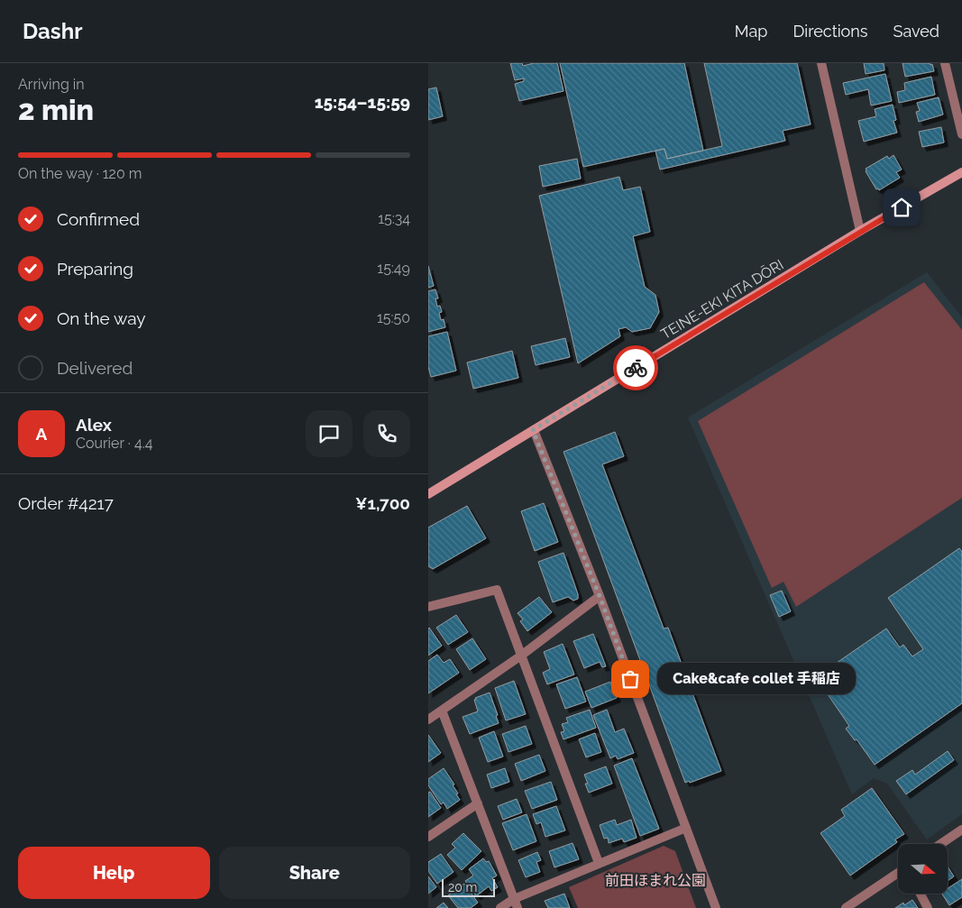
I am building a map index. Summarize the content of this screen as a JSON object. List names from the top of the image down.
{
  "streets": {
    "street": ["TEINE-EKI KITA DŌRI"]
  },
  "parks": ["前田ほまれ公園"],
  "places": ["Cake&cafe collet 手稲店"],
  "scale_bar": "20 m",
  "north": "right",
  "page": {
    "header": "Dashr",
    "nav": ["Map", "Directions", "Saved"],
    "heading": ["2 min", "Arriving in", "15:54–15:59"],
    "panel": [
      "Alex",
      "Courier · 4.4",
      "Order #4217",
      "¥1,700"
    ],
    "bar": "On the way · 120 m",
    "list": [
      ["Confirmed", "15:34"],
      ["Preparing", "15:49"],
      ["On the way", "15:50"],
      "Delivered"
    ],
    "round": "A",
    "bubble": "Cake&cafe collet 手稲店",
    "buttons": ["Help", "Share"],
    "scale": "20 m"
  }
}
